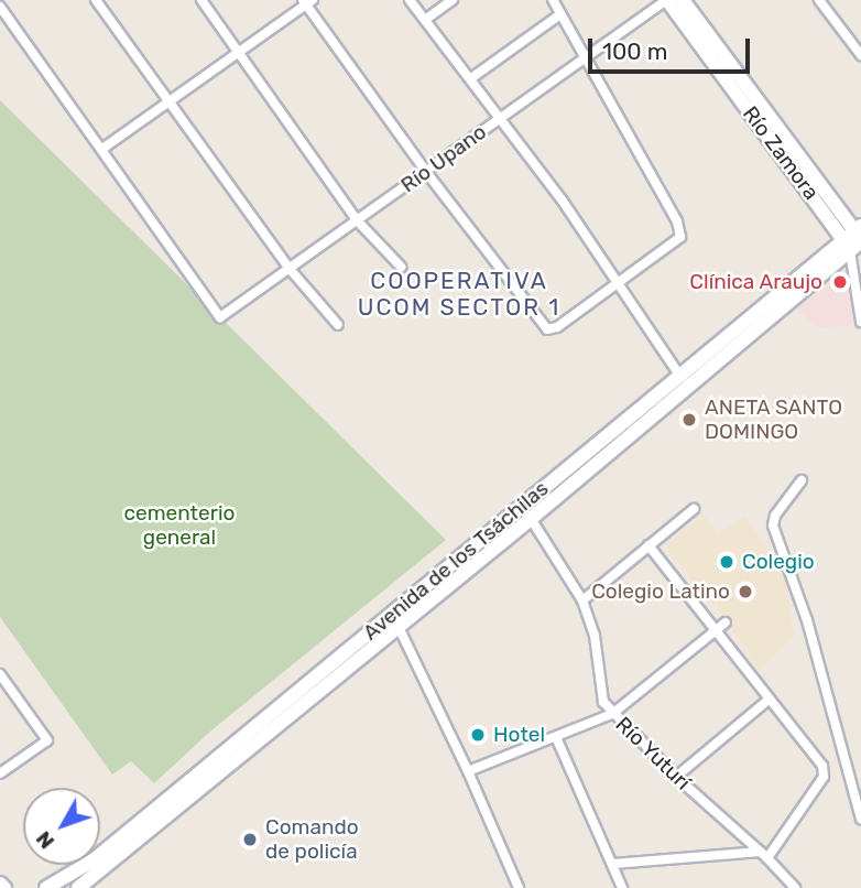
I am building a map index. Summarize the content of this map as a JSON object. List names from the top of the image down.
{
  "streets": {
    "main road": ["Río Zamora", "Avenida de los Tsáchilas"],
    "street": ["Río Upano", "Río Yuturí"]
  },
  "crossings": [
    ["Río Zamora", "Río Upano"],
    ["Río Zamora", "Avenida de los Tsáchilas"],
    ["Avenida de los Tsáchilas", "Río Yuturí"]
  ],
  "districts": ["COOPERATIVA UCOM SECTOR 1"],
  "parks": ["cementerio general"],
  "places": [
    "Clínica Araujo",
    "ANETA SANTO DOMINGO",
    "Colegio",
    "Colegio Latino",
    "Hotel",
    "Comando de policía"
  ],
  "scale_bar": "100 m",
  "north": "bottom left"
}
